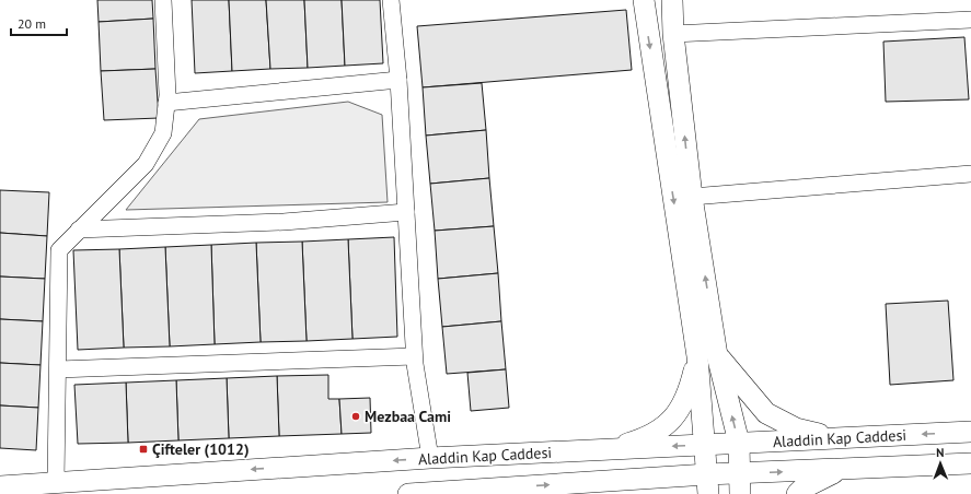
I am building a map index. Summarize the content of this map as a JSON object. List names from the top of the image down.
{
  "streets": {
    "street": ["Aladdin Kap Caddesi"]
  },
  "places": {
    "other": ["Mezbaa Cami"],
    "transit": ["Çifteler (1012)"]
  },
  "scale_bar": "20 m",
  "north": "top"
}
